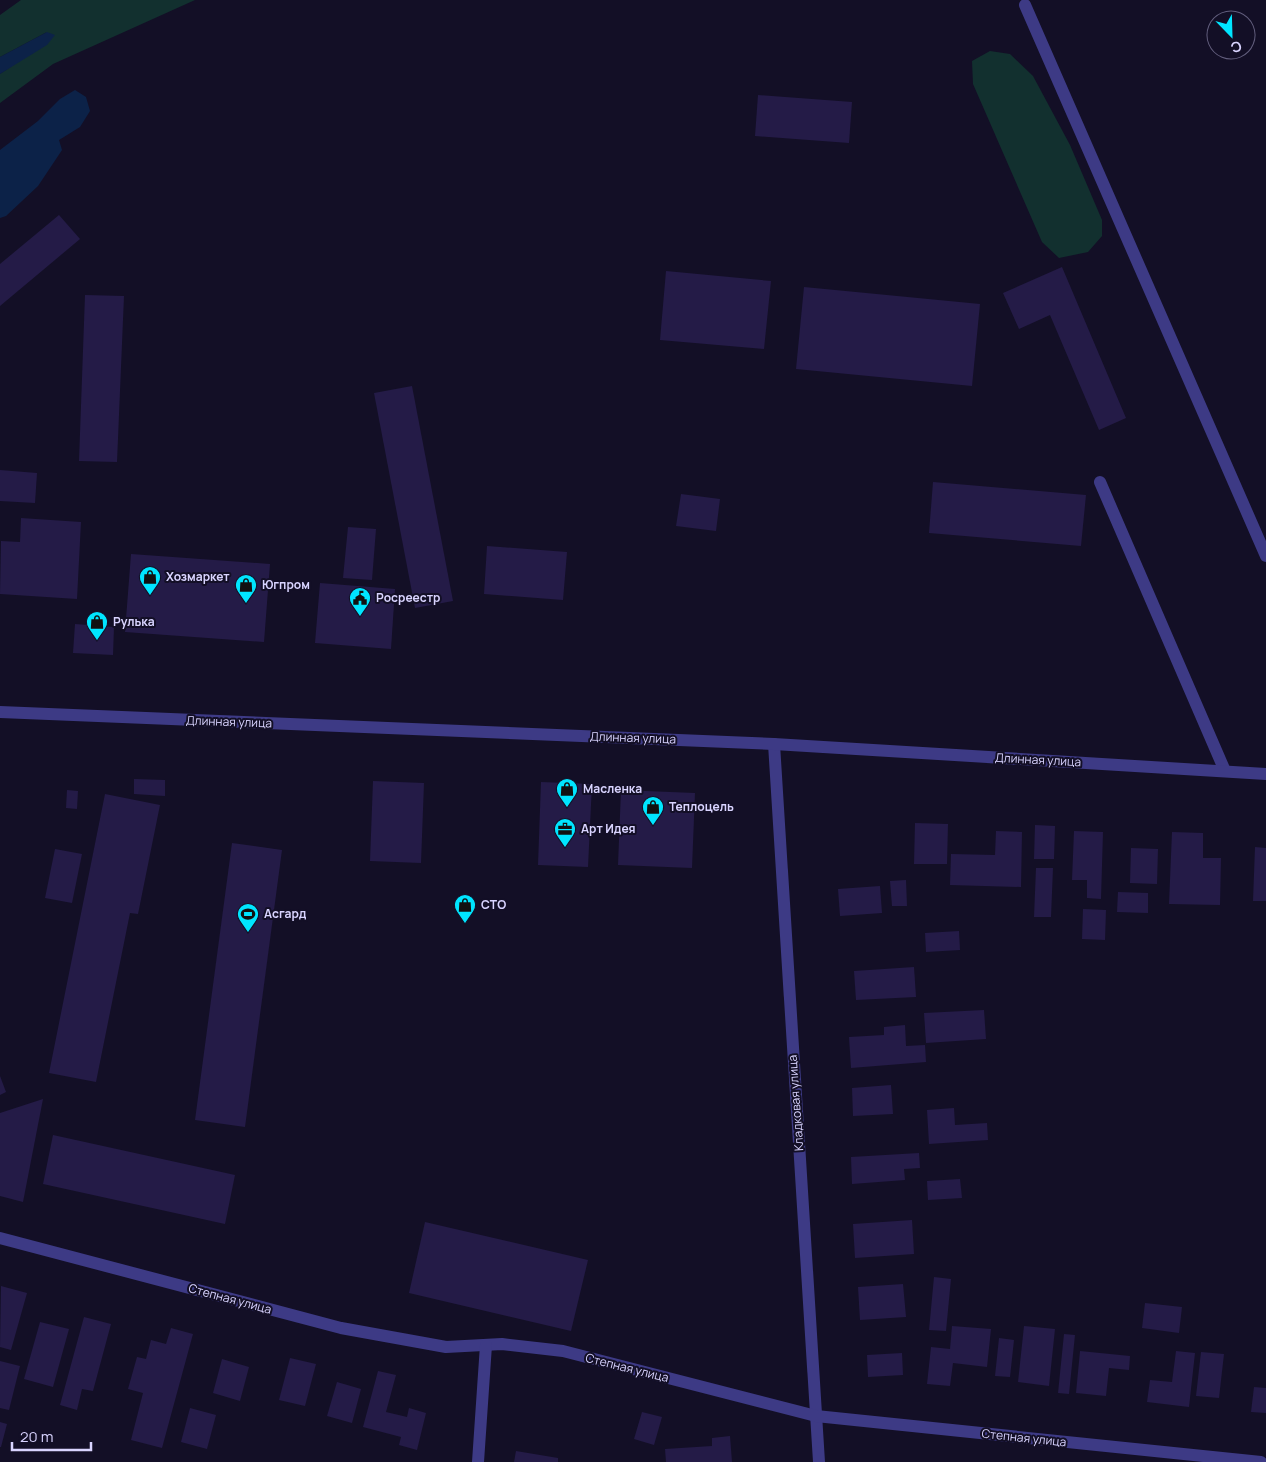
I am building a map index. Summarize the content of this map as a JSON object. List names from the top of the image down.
{
  "streets": {
    "street": ["Длинная улица", "Кладковая улица", "Степная улица"]
  },
  "crossings": [
    ["Длинная улица", "Кладковая улица"],
    ["Кладковая улица", "Степная улица"]
  ],
  "places": {
    "shop": [
      "Хозмаркет",
      "Югпром",
      "Рулька",
      "Масленка",
      "Теплоцель",
      "СТО"
    ],
    "public building": ["Росреестр"],
    "office": ["Арт Идея"],
    "sports": ["Асгард"]
  },
  "scale_bar": "20 m",
  "north": "bottom right"
}
